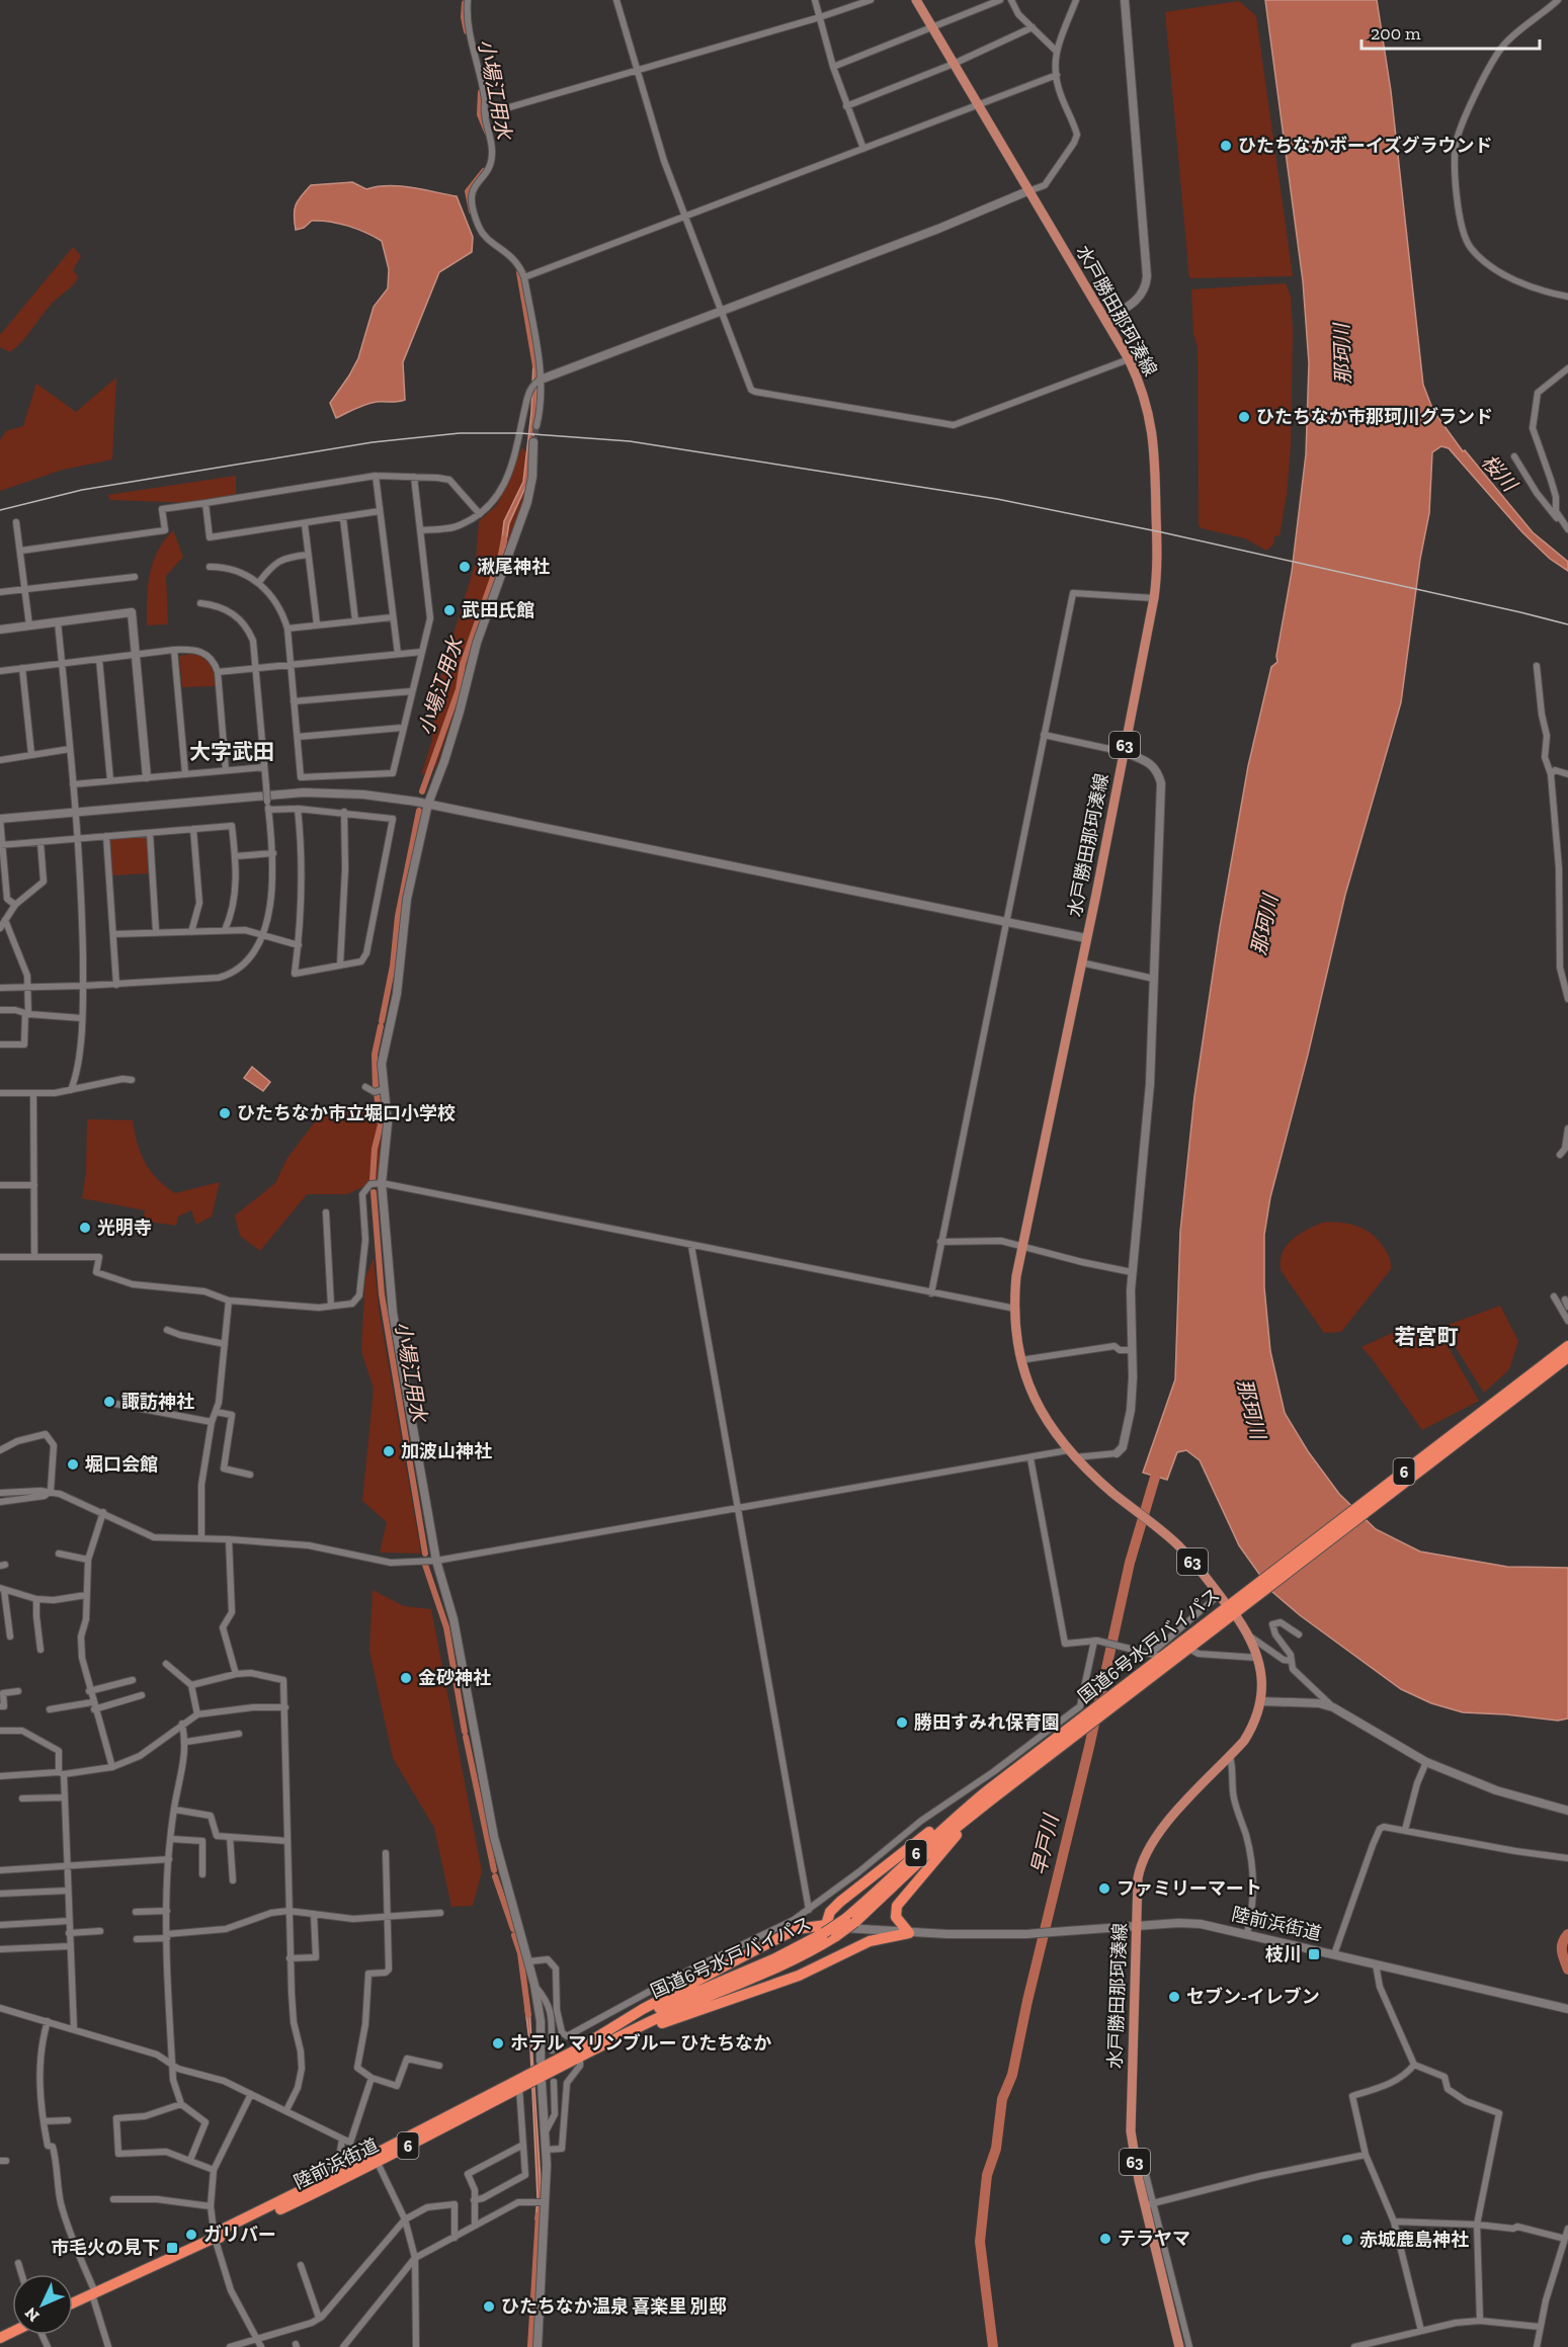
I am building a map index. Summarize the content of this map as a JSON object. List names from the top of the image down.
{
  "streets": {
    "highway": ["6", "国道6号水戸バイパス", "陸前浜街道"],
    "main road": ["水戸勝田那珂湊線", "63"]
  },
  "crossings": [
    ["水戸勝田那珂湊線", "陸前浜街道"],
    ["国道6号水戸バイパス", "陸前浜街道"]
  ],
  "districts": ["大字武田", "若宮町"],
  "water": [
    "小場江用水",
    "那珂川",
    "桜川",
    "早戸川"
  ],
  "places": {
    "other": [
      "ひたちなかボーイズグラウンド",
      "ひたちなか市那珂川グランド",
      "湫尾神社",
      "武田氏館",
      "ひたちなか市立堀口小学校",
      "光明寺",
      "諏訪神社",
      "加波山神社",
      "堀口会館",
      "金砂神社",
      "勝田すみれ保育園",
      "ファミリーマート",
      "セブン-イレブン",
      "ホテル マリンブルー ひたちなか",
      "ガリバー",
      "テラヤマ",
      "赤城鹿島神社",
      "ひたちなか温泉 喜楽里 別邸"
    ],
    "transit": ["枝川", "市毛火の見下"]
  },
  "scale_bar": "200 m",
  "north": "bottom left"
}
